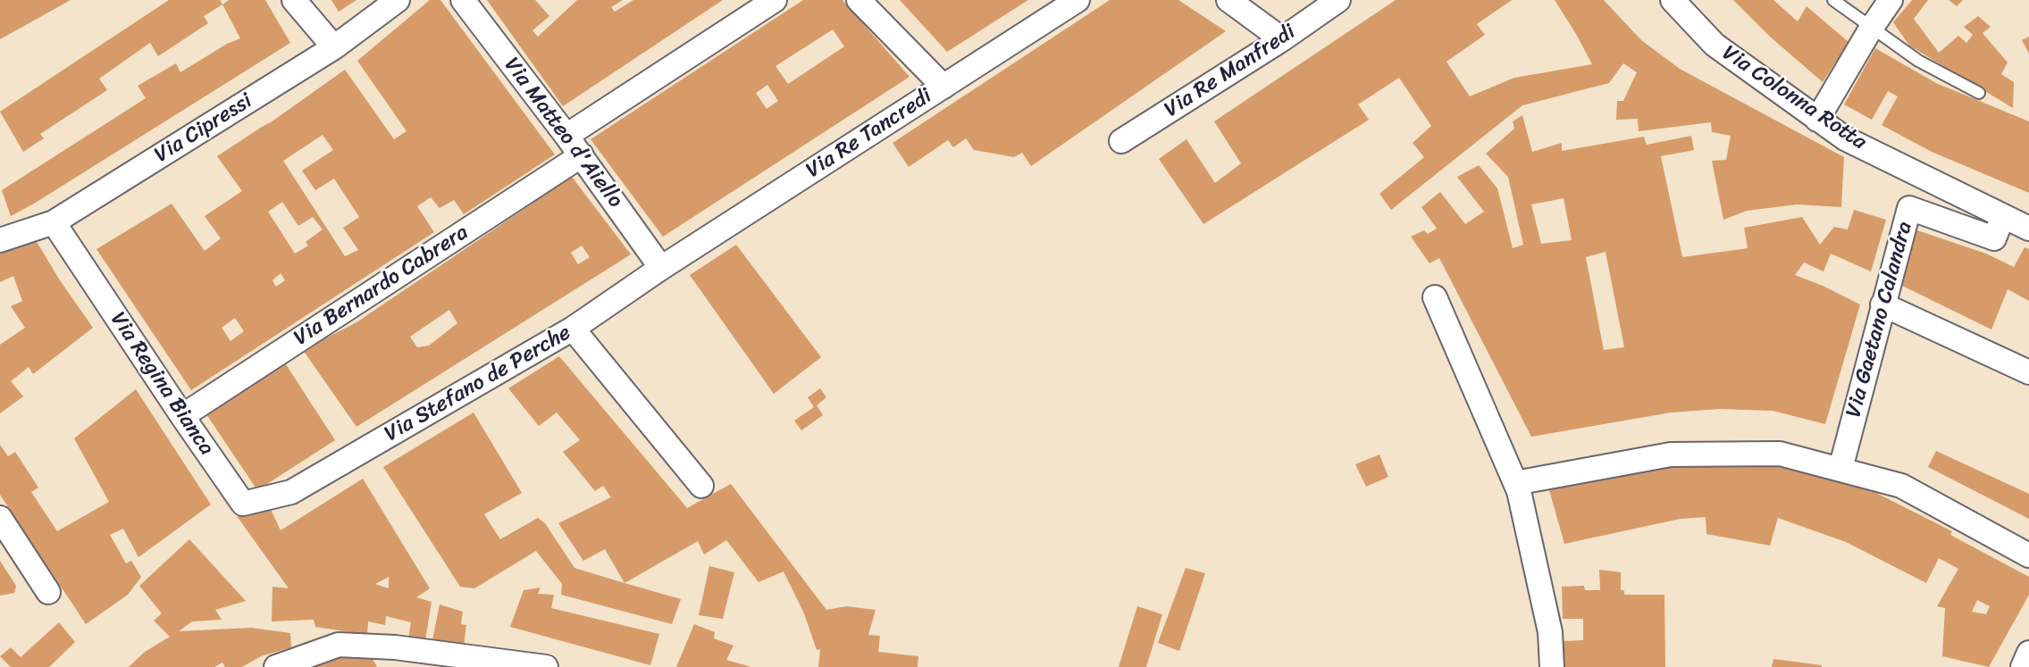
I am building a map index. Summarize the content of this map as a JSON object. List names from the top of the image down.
{
  "streets": {
    "street": [
      "Via Re Manfredi",
      "Via Colonna Rotta",
      "Via Cipressi",
      "Via Matteo d'Aiello",
      "Via Re Tancredi",
      "Via Bernardo Cabrera",
      "Via Gaetano Calandra",
      "Via Regina Bianca",
      "Via Stefano de Perche"
    ]
  },
  "crossings": [
    ["Via Colonna Rotta", "Via Gaetano Calandra"],
    ["Via Cipressi", "Via Regina Bianca"],
    ["Via Matteo d'Aiello", "Via Re Tancredi"],
    ["Via Matteo d'Aiello", "Via Bernardo Cabrera"],
    ["Via Matteo d'Aiello", "Via Stefano de Perche"],
    ["Via Re Tancredi", "Via Stefano de Perche"],
    ["Via Bernardo Cabrera", "Via Regina Bianca"],
    ["Via Regina Bianca", "Via Stefano de Perche"]
  ]
}
